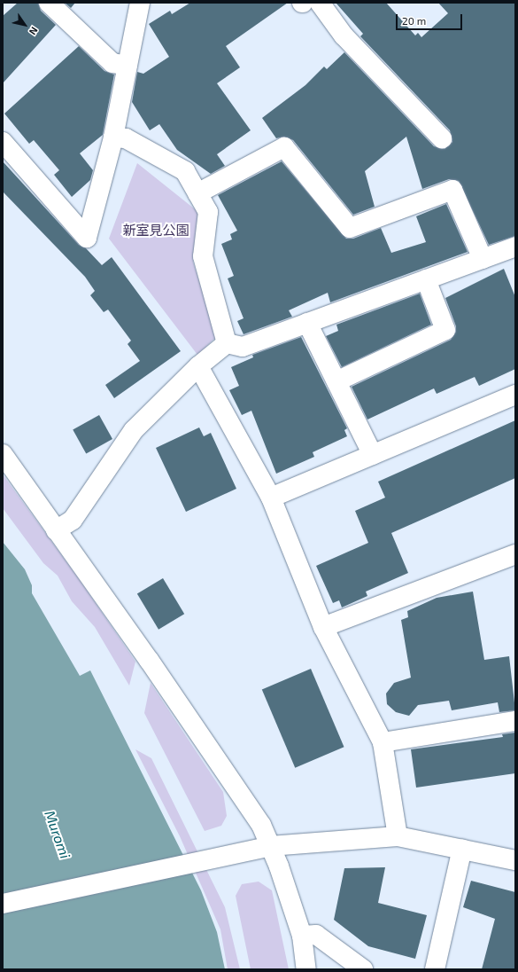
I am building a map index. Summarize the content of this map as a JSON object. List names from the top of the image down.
{
  "water": ["Muromi"],
  "parks": ["新室見公園"],
  "scale_bar": "20 m",
  "north": "bottom right"
}
